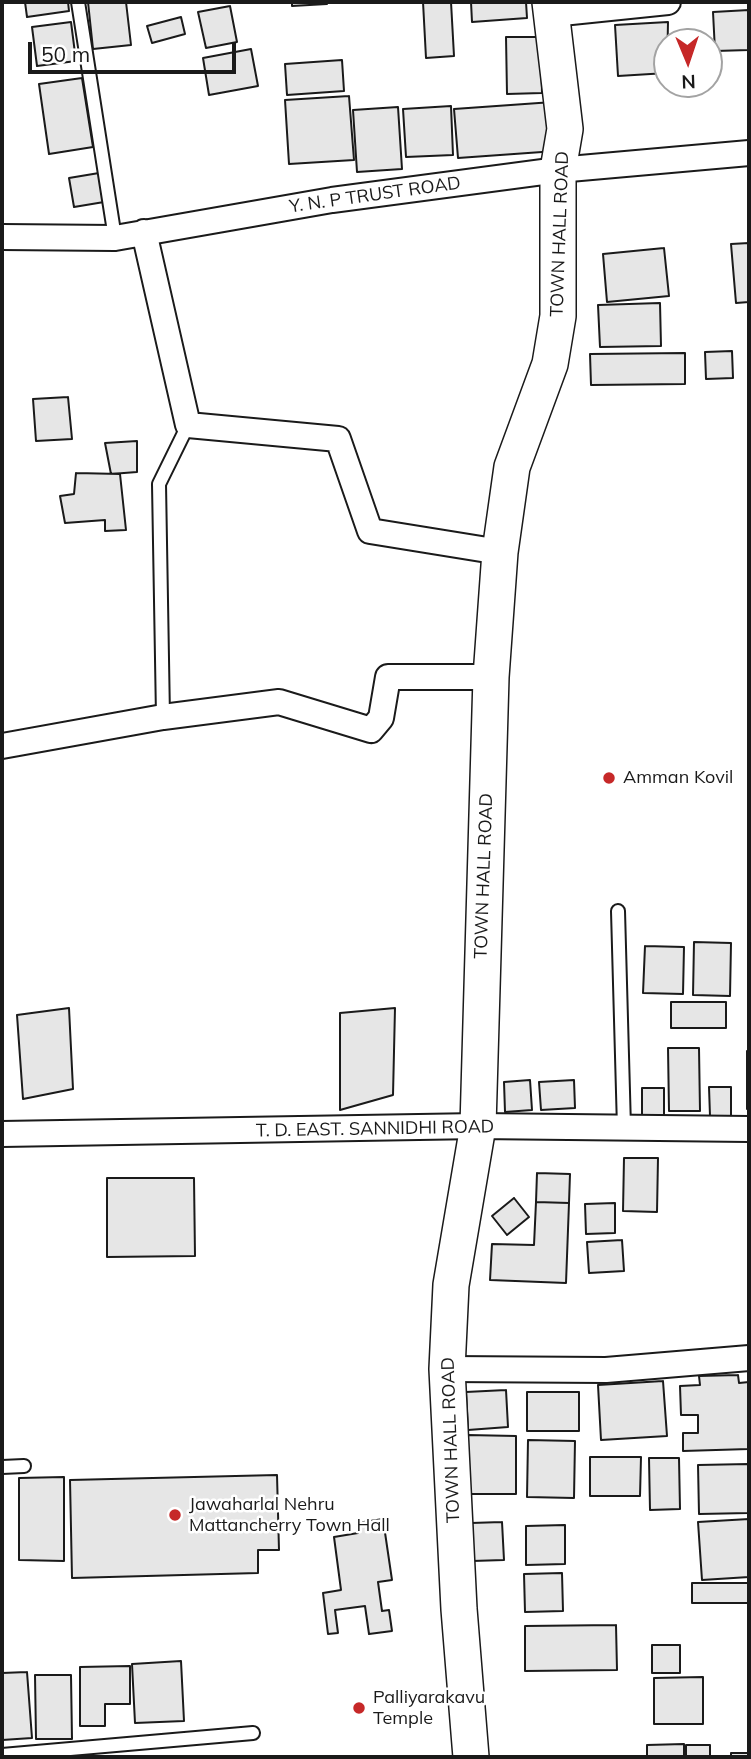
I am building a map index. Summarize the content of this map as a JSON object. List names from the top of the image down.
{
  "streets": {
    "street": ["Y. N. P TRUST ROAD", "TOWN HALL ROAD", "T. D. EAST. SANNIDHI ROAD"]
  },
  "crossings": [
    ["Y. N. P TRUST ROAD", "TOWN HALL ROAD"],
    ["TOWN HALL ROAD", "T. D. EAST. SANNIDHI ROAD"]
  ],
  "places": ["Amman Kovil", "Jawaharlal Nehru Mattancherry Town Hall", "Palliyarakavu Temple"],
  "scale_bar": "50 m",
  "north": "bottom"
}
